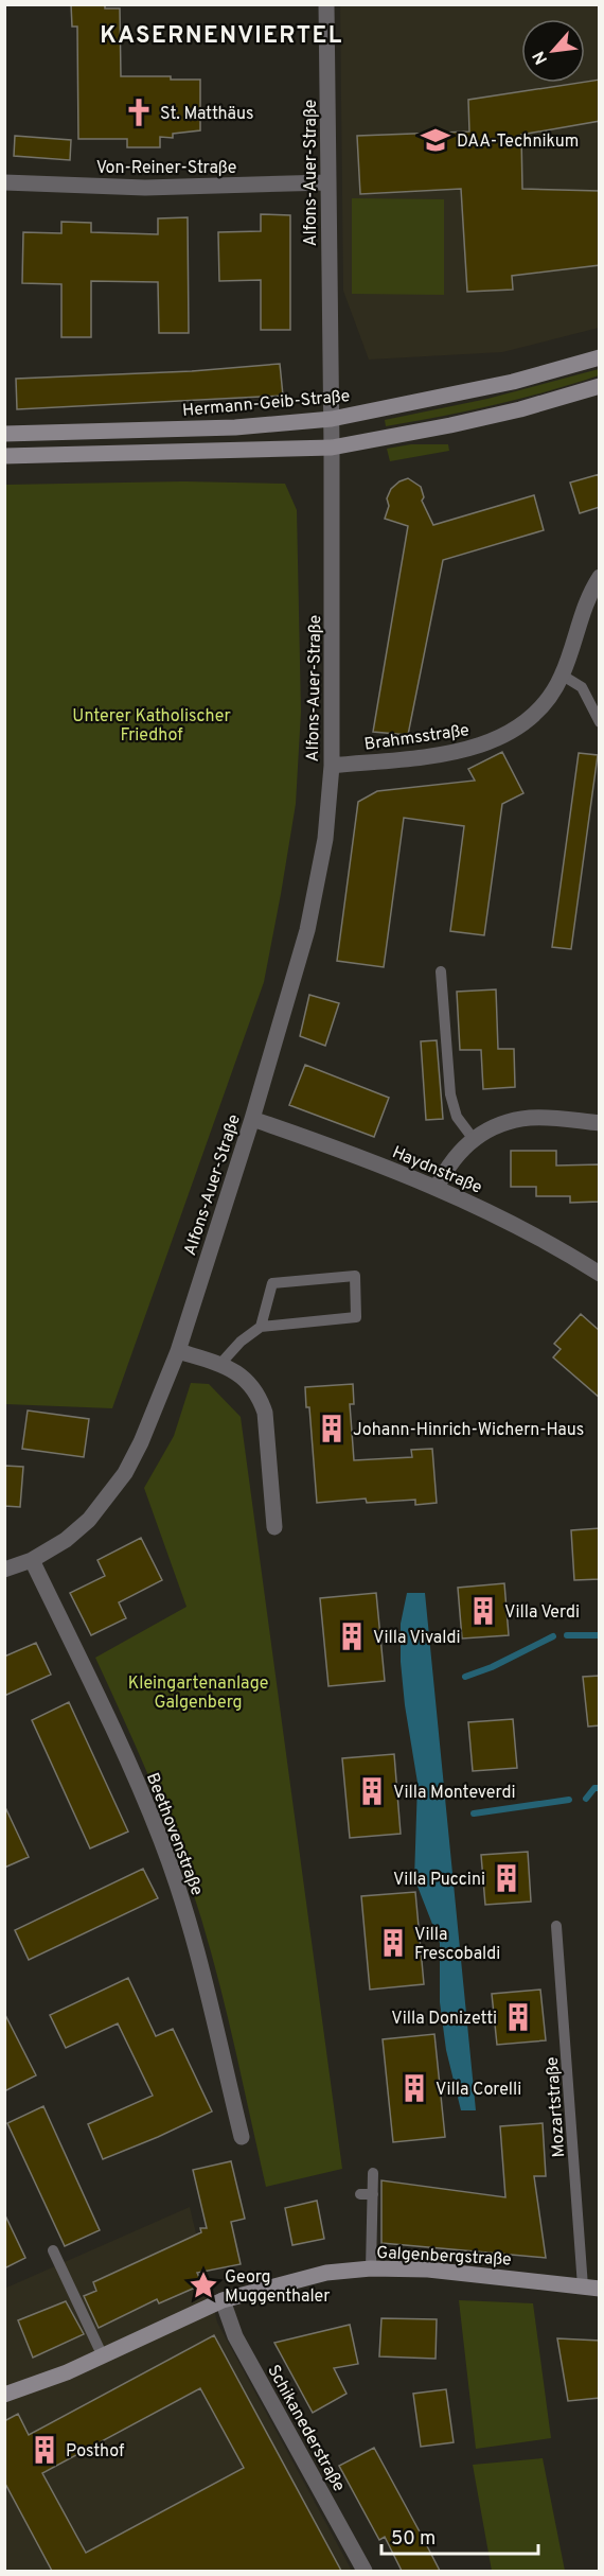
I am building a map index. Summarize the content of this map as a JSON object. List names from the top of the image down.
{
  "streets": {
    "street": [
      "Von-Reiner-Straße",
      "Alfons-Auer-Straße",
      "Hermann-Geib-Straße",
      "Brahmsstraße",
      "Haydnstraße",
      "Beethovenstraße",
      "Galgenbergstraße",
      "Schikanederstraße"
    ],
    "lane": ["Mozartstraße"]
  },
  "crossings": [
    ["Von-Reiner-Straße", "Alfons-Auer-Straße"],
    ["Alfons-Auer-Straße", "Hermann-Geib-Straße"],
    ["Alfons-Auer-Straße", "Brahmsstraße"],
    ["Alfons-Auer-Straße", "Haydnstraße"],
    ["Alfons-Auer-Straße", "Beethovenstraße"],
    ["Mozartstraße", "Galgenbergstraße"],
    ["Galgenbergstraße", "Schikanederstraße"]
  ],
  "districts": ["KASERNENVIERTEL"],
  "parks": ["Unterer Katholischer Friedhof", "Kleingartenanlage Galgenberg"],
  "places": {
    "church": ["St. Matthäus"],
    "school or university": ["DAA-Technikum"],
    "building": [
      "Johann-Hinrich-Wichern-Haus",
      "Villa Verdi",
      "Villa Vivaldi",
      "Villa Monteverdi",
      "Villa Puccini",
      "Villa Frescobaldi",
      "Villa Donizetti",
      "Villa Corelli",
      "Posthof"
    ],
    "place": ["Georg Muggenthaler"]
  },
  "scale_bar": "50 m",
  "north": "bottom left"
}
